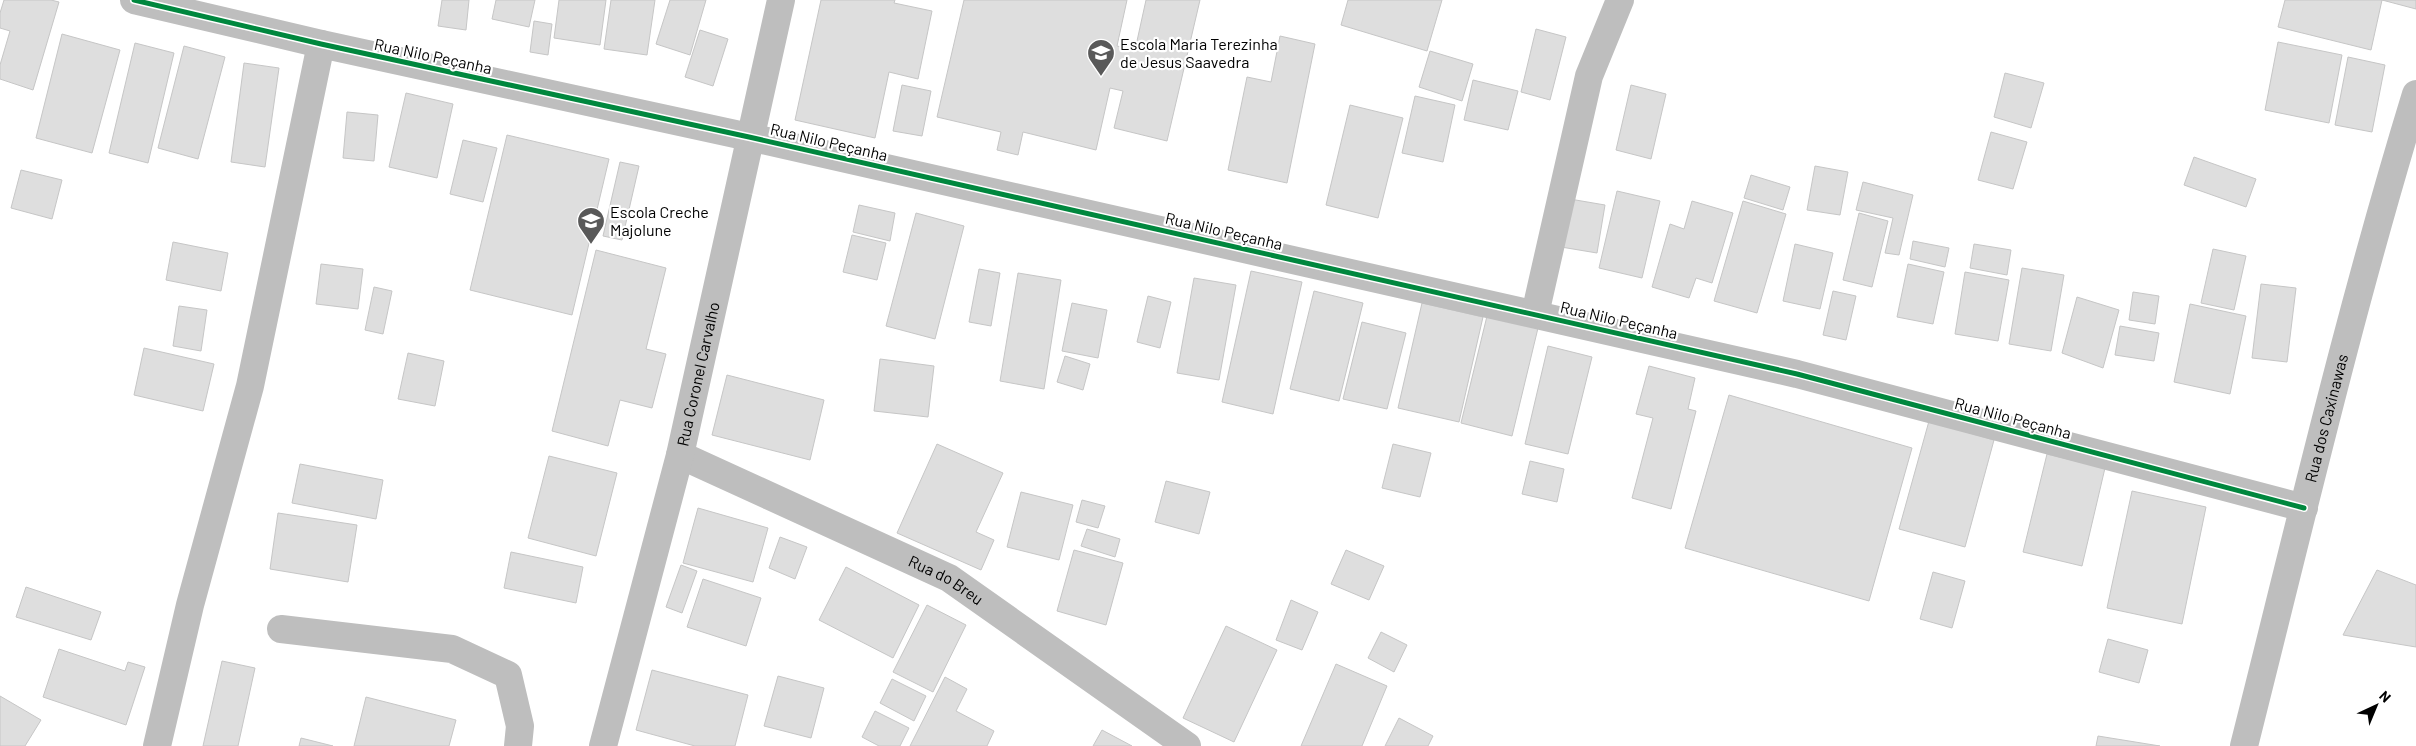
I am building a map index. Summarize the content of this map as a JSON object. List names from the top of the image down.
{
  "streets": {
    "street": [
      "Rua Nilo Peçanha",
      "Rua Coronel Carvalho",
      "Rua dos Caxinawas",
      "Rua do Breu"
    ]
  },
  "crossings": [
    ["Rua Nilo Peçanha", "Rua Coronel Carvalho"],
    ["Rua Nilo Peçanha", "Rua dos Caxinawas"],
    ["Rua Coronel Carvalho", "Rua do Breu"]
  ],
  "places": {
    "school or university": ["Escola Maria Terezinha de Jesus Saavedra", "Escola Creche Majolune"]
  },
  "north": "top right"
}
